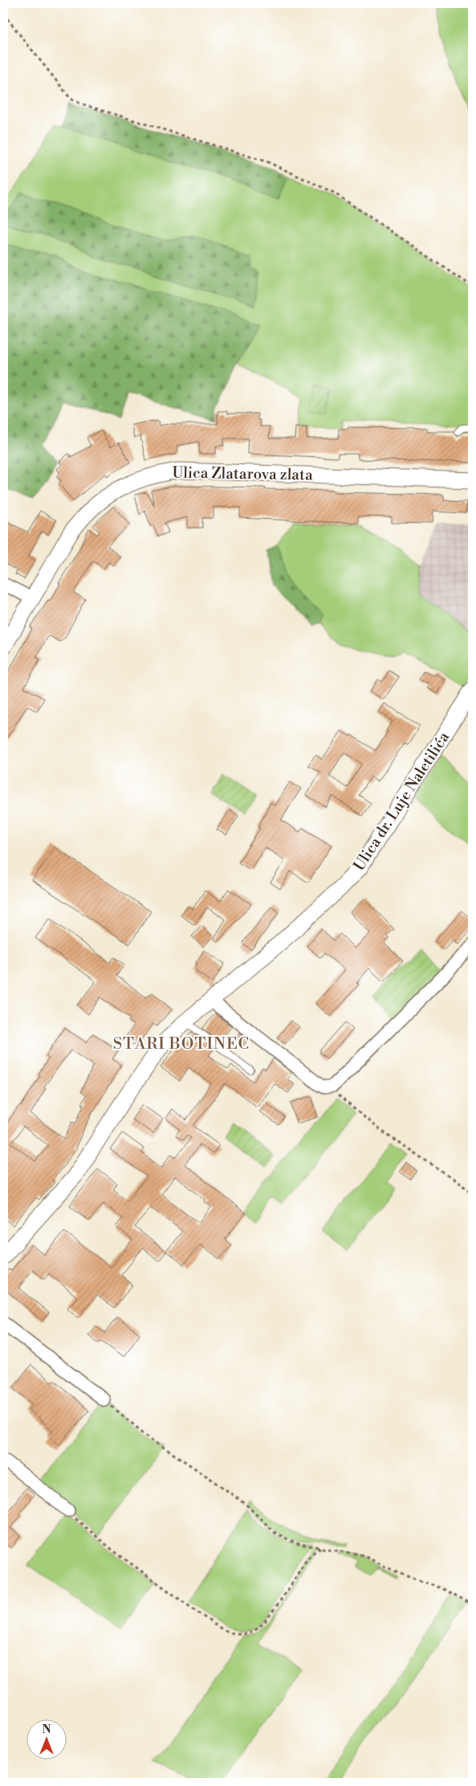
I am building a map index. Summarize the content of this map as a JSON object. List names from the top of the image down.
{
  "streets": {
    "street": ["Ulica Zlatarova zlata", "Ulica dr. Luje Naletilića"]
  },
  "districts": ["STARI BOTINEC"],
  "north": "top"
}
